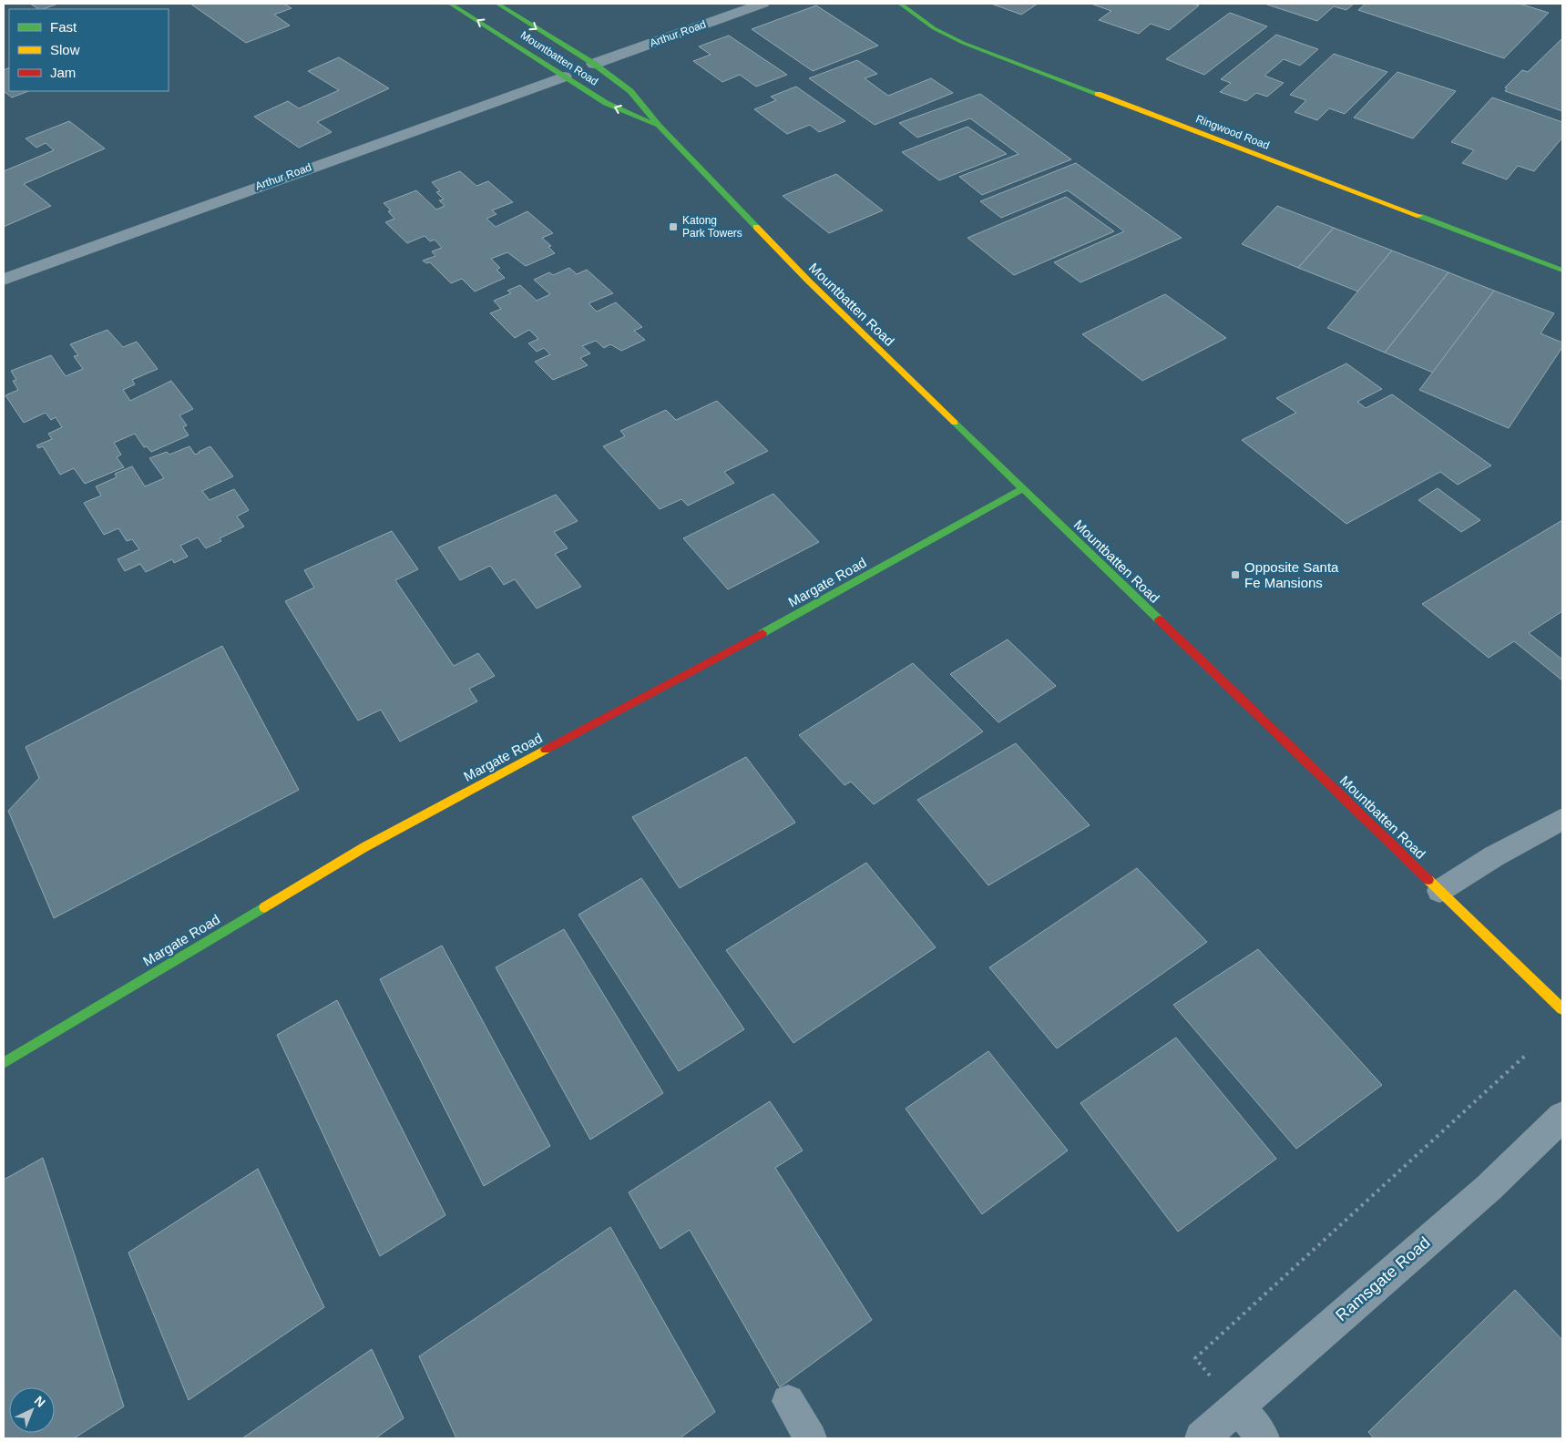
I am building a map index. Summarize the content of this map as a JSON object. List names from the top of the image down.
{
  "streets": {
    "main road": ["Mountbatten Road", "Ringwood Road", "Margate Road"],
    "street": ["Arthur Road", "Ramsgate Road"]
  },
  "crossings": [
    ["Arthur Road", "Mountbatten Road"],
    ["Mountbatten Road", "Margate Road"]
  ],
  "places": {
    "transit": ["Katong Park Towers", "Opposite Santa Fe Mansions"]
  },
  "legend": ["Fast", "Slow", "Jam"],
  "north": "top right"
}
